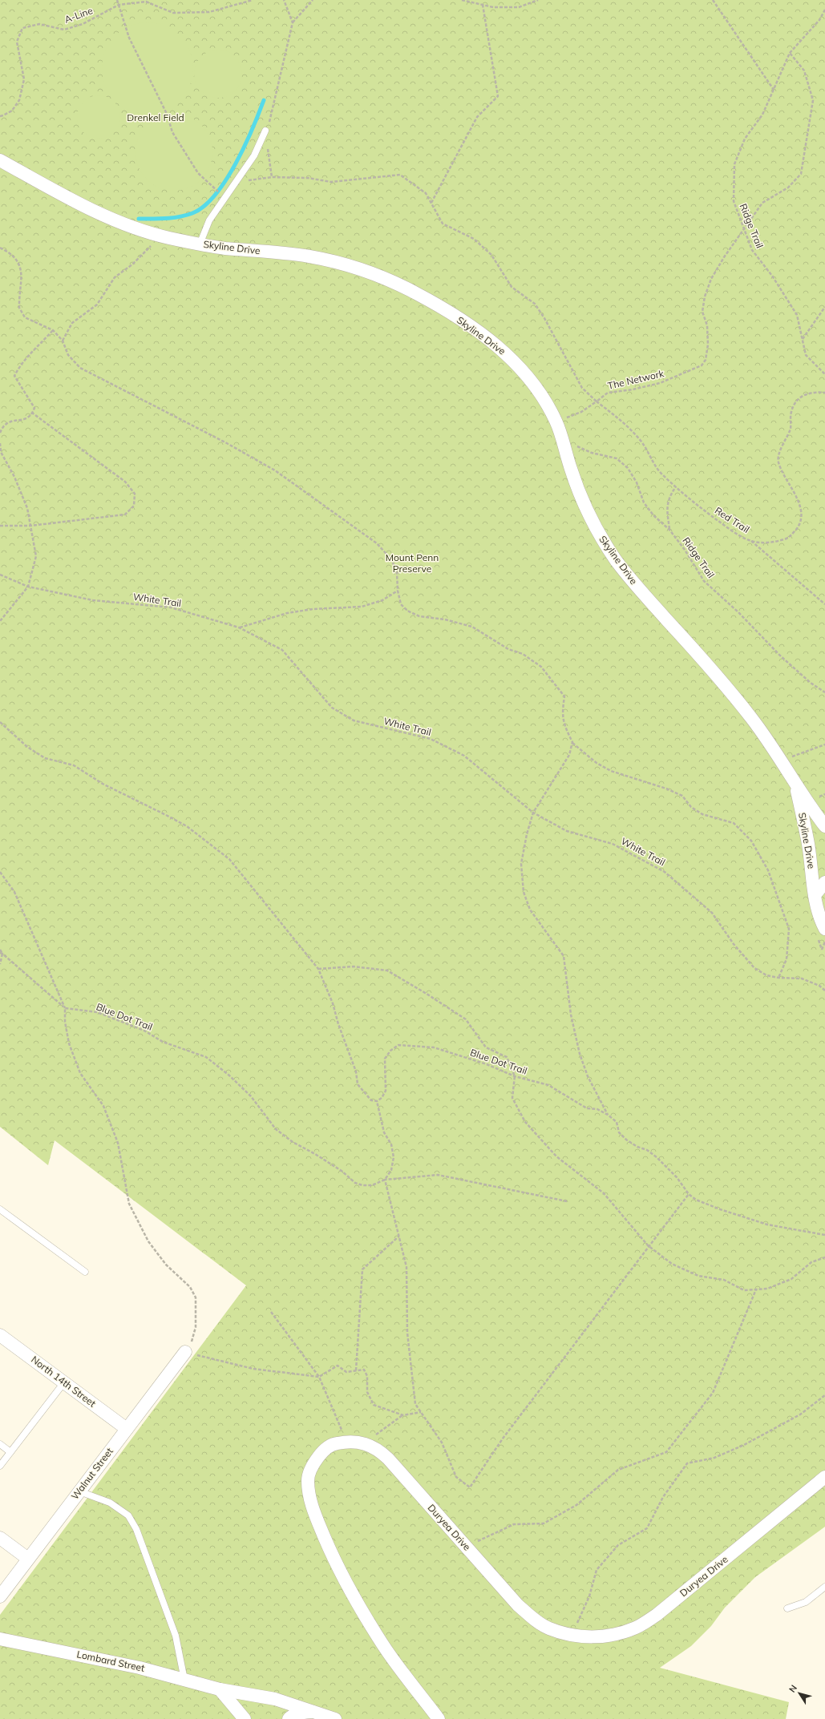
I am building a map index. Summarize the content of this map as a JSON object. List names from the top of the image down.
{
  "streets": {
    "street": [
      "Skyline Drive",
      "North 14th Street",
      "Walnut Street",
      "Duryea Drive",
      "Lombard Street"
    ],
    "path": [
      "A-Line",
      "Ridge Trail",
      "The Network",
      "Red Trail",
      "White Trail",
      "Blue Dot Trail"
    ]
  },
  "crossings": [
    ["Ridge Trail", "Skyline Drive"],
    ["Ridge Trail", "The Network"],
    ["The Network", "Red Trail"],
    ["North 14th Street", "Walnut Street"]
  ],
  "parks": ["Drenkel Field", "Mount Penn Preserve"],
  "north": "top left"
}
